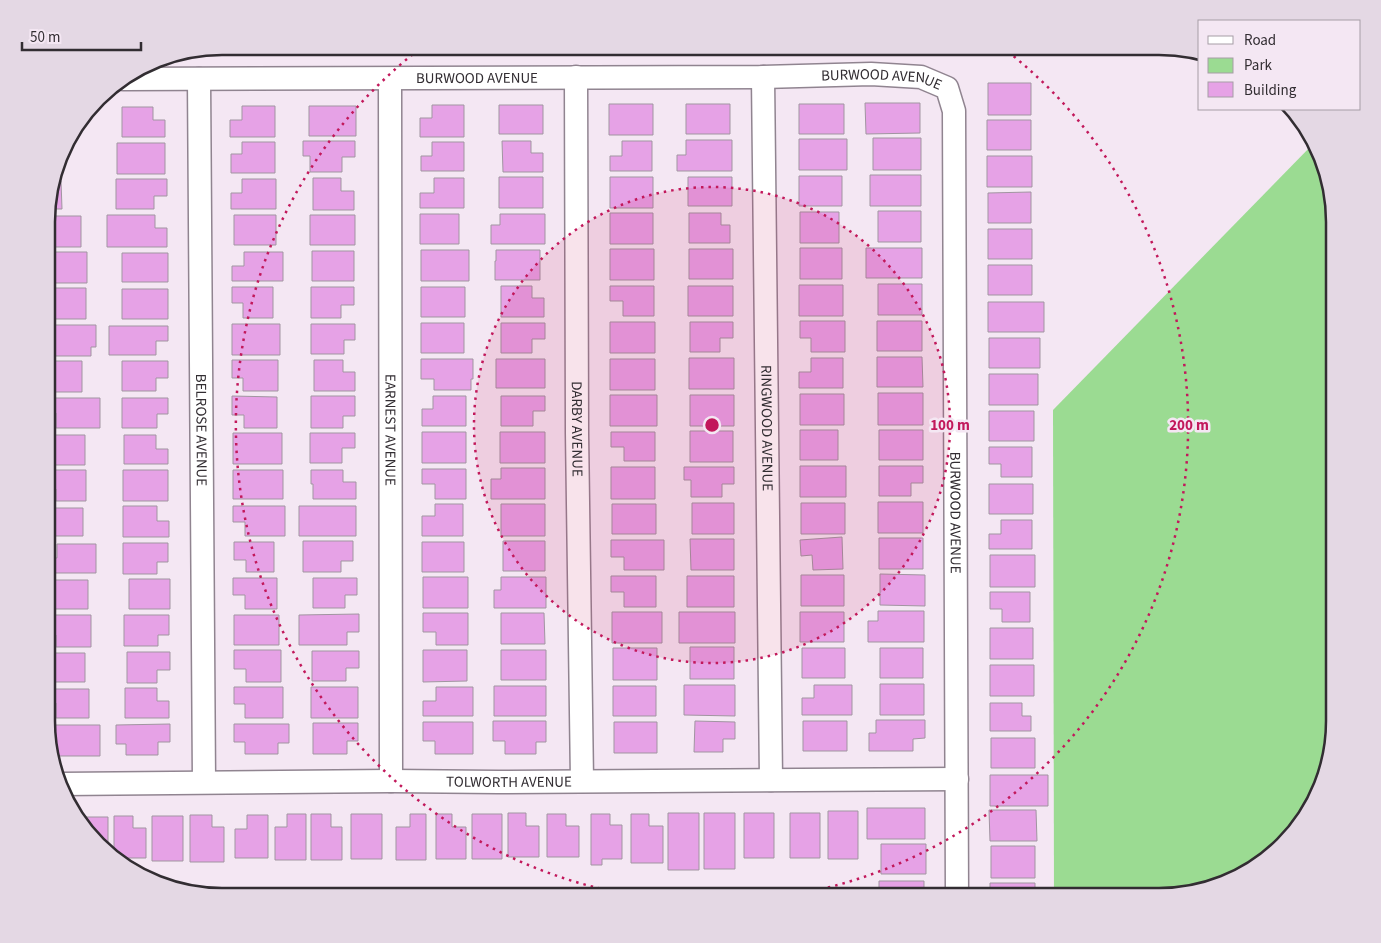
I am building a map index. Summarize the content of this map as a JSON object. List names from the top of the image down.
{
  "streets": {
    "street": [
      "BURWOOD AVENUE",
      "DARBY AVENUE",
      "RINGWOOD AVENUE",
      "EARNEST AVENUE",
      "BELROSE AVENUE",
      "TOLWORTH AVENUE"
    ]
  },
  "crossings": [
    ["BURWOOD AVENUE", "DARBY AVENUE"],
    ["BURWOOD AVENUE", "RINGWOOD AVENUE"],
    ["BURWOOD AVENUE", "EARNEST AVENUE"],
    ["BURWOOD AVENUE", "BELROSE AVENUE"],
    ["BURWOOD AVENUE", "TOLWORTH AVENUE"],
    ["DARBY AVENUE", "TOLWORTH AVENUE"],
    ["RINGWOOD AVENUE", "TOLWORTH AVENUE"],
    ["EARNEST AVENUE", "TOLWORTH AVENUE"],
    ["BELROSE AVENUE", "TOLWORTH AVENUE"]
  ],
  "legend": ["Road", "Park", "Building"],
  "scale_bar": "50 m",
  "rings": ["100 m", "200 m"]
}
